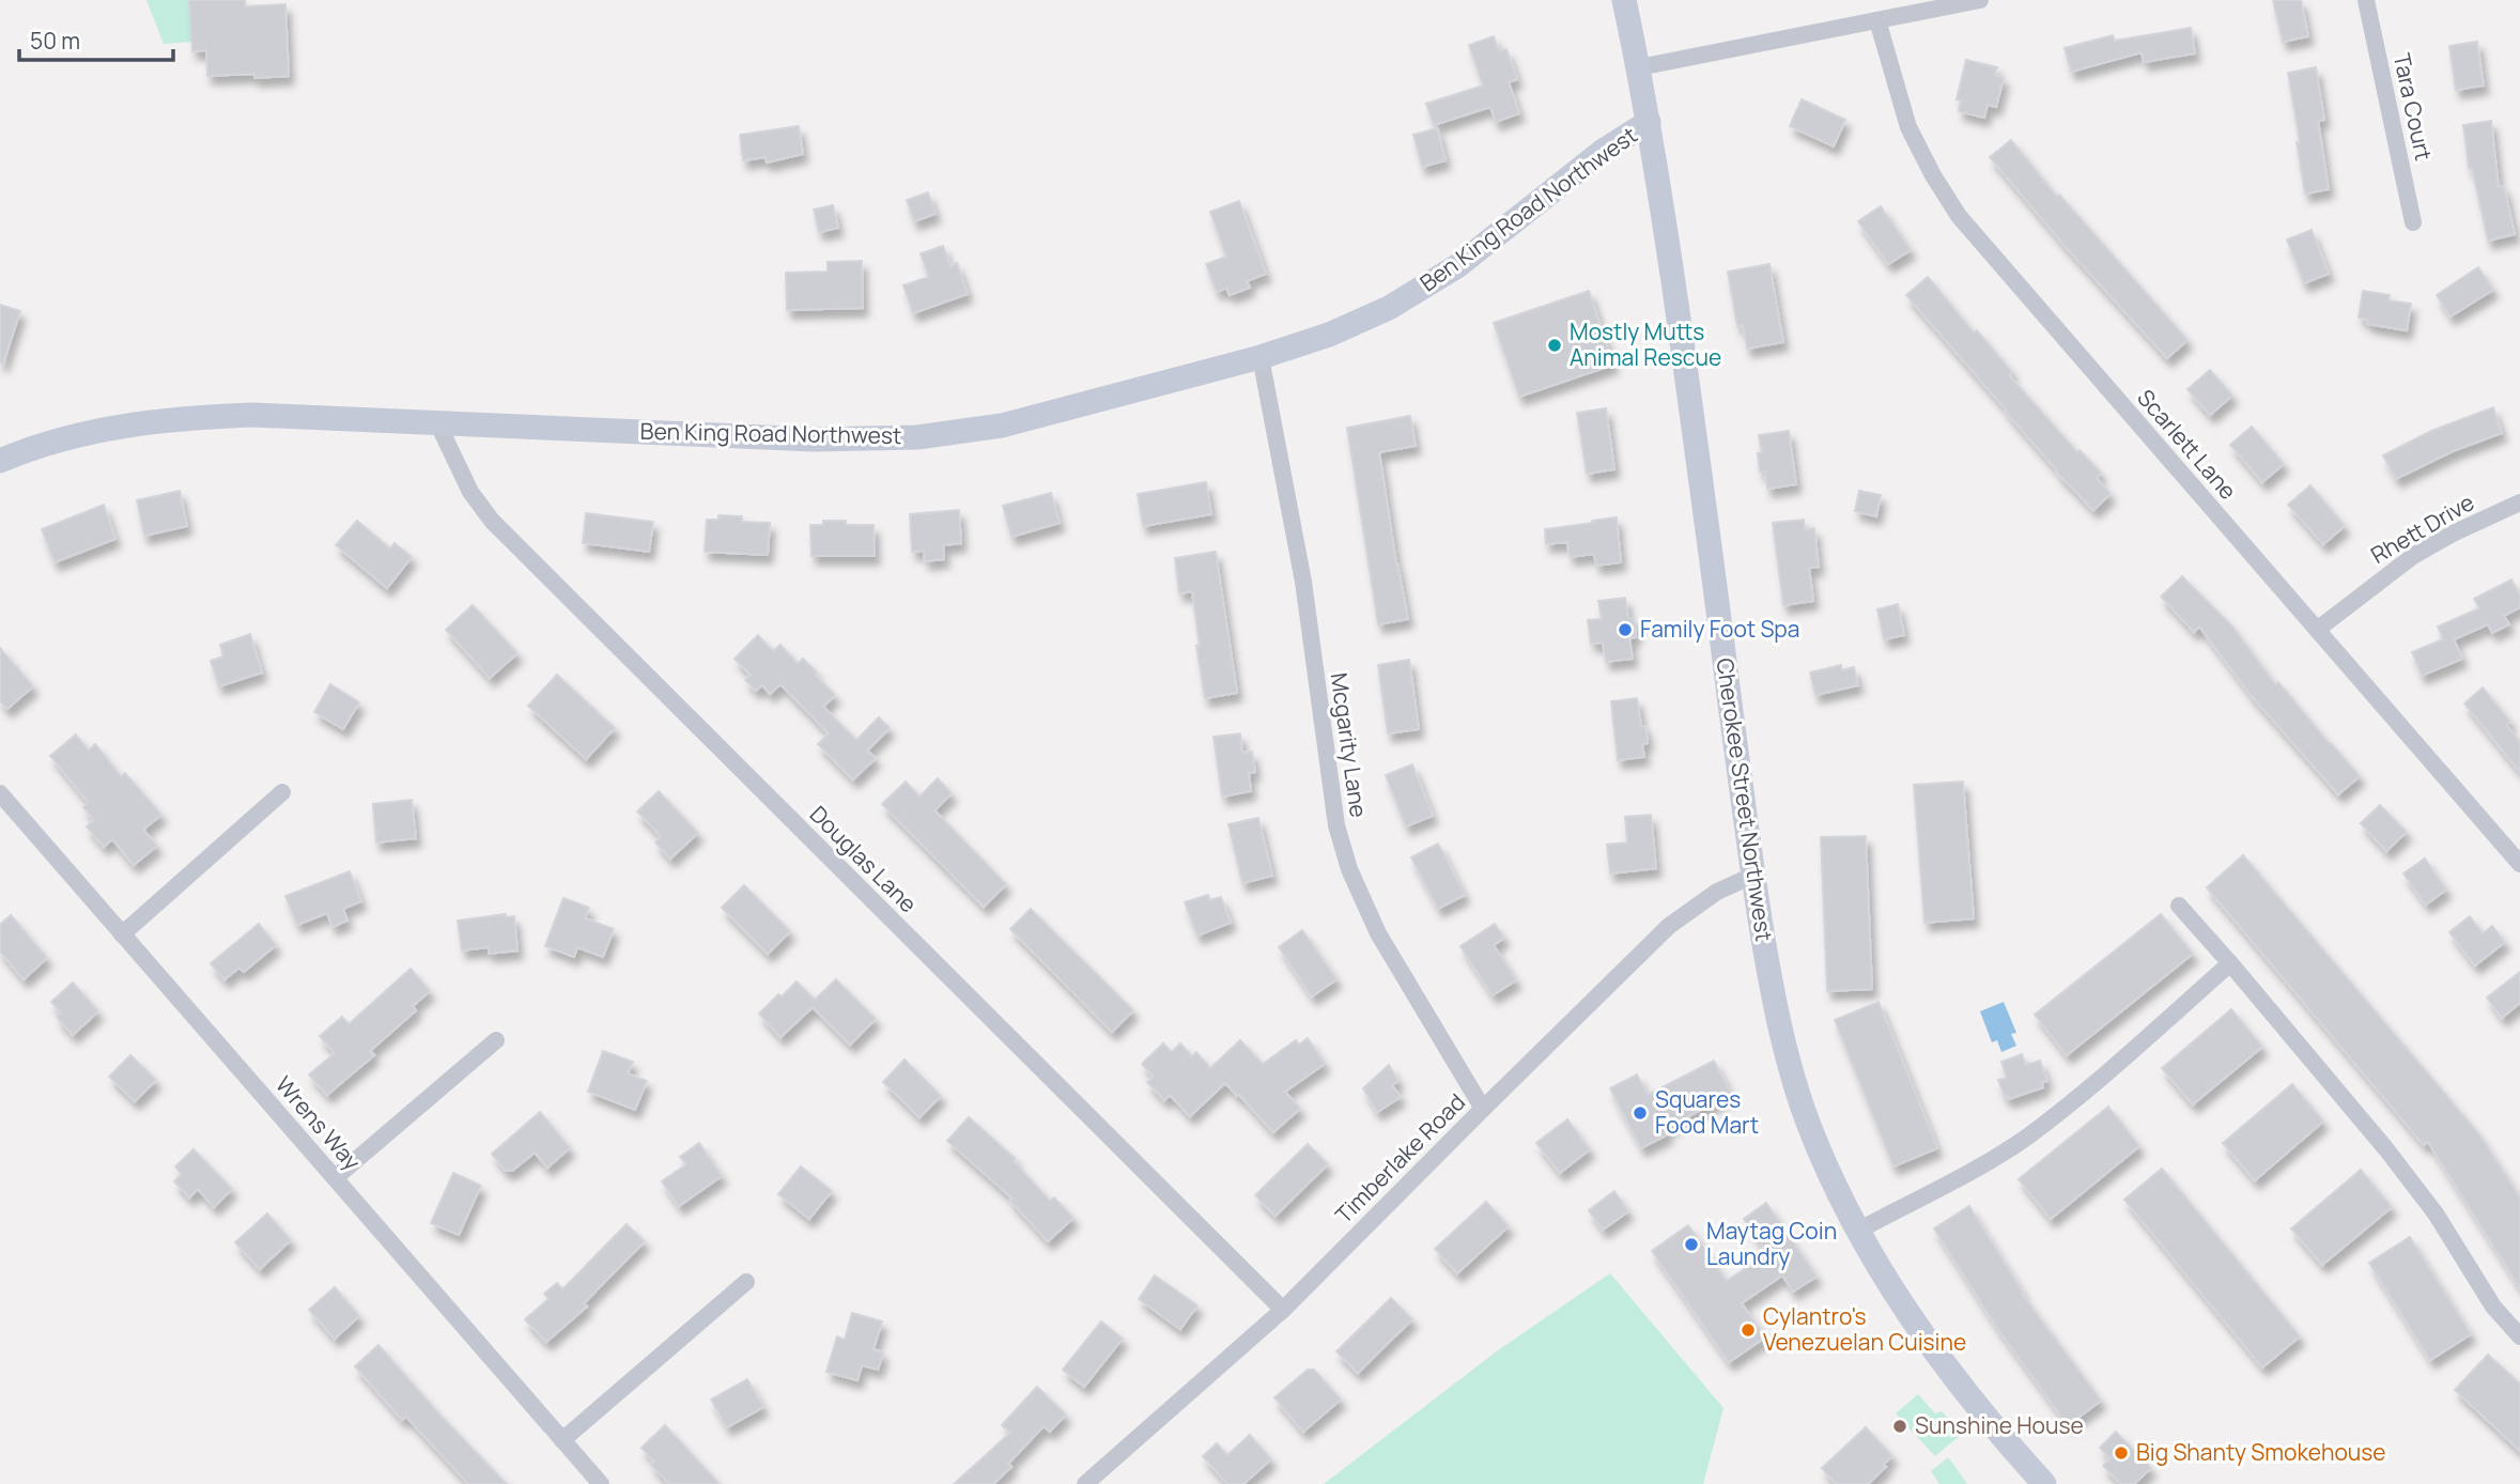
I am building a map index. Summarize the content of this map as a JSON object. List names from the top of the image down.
{
  "streets": {
    "street": [
      "Tara Court",
      "Ben King Road Northwest",
      "Scarlett Lane",
      "Rhett Drive",
      "Mcgarity Lane",
      "Cherokee Street Northwest",
      "Douglas Lane",
      "Wrens Way",
      "Timberlake Road"
    ]
  },
  "crossings": [
    ["Ben King Road Northwest", "Mcgarity Lane"],
    ["Ben King Road Northwest", "Cherokee Street Northwest"],
    ["Ben King Road Northwest", "Douglas Lane"],
    ["Scarlett Lane", "Rhett Drive"],
    ["Mcgarity Lane", "Timberlake Road"],
    ["Cherokee Street Northwest", "Timberlake Road"],
    ["Douglas Lane", "Timberlake Road"]
  ],
  "places": [
    "Mostly Mutts Animal Rescue",
    "Family Foot Spa",
    "Squares Food Mart",
    "Maytag Coin Laundry",
    "Cylantro's Venezuelan Cuisine",
    "Sunshine House",
    "Big Shanty Smokehouse"
  ],
  "scale_bar": "50 m"
}
